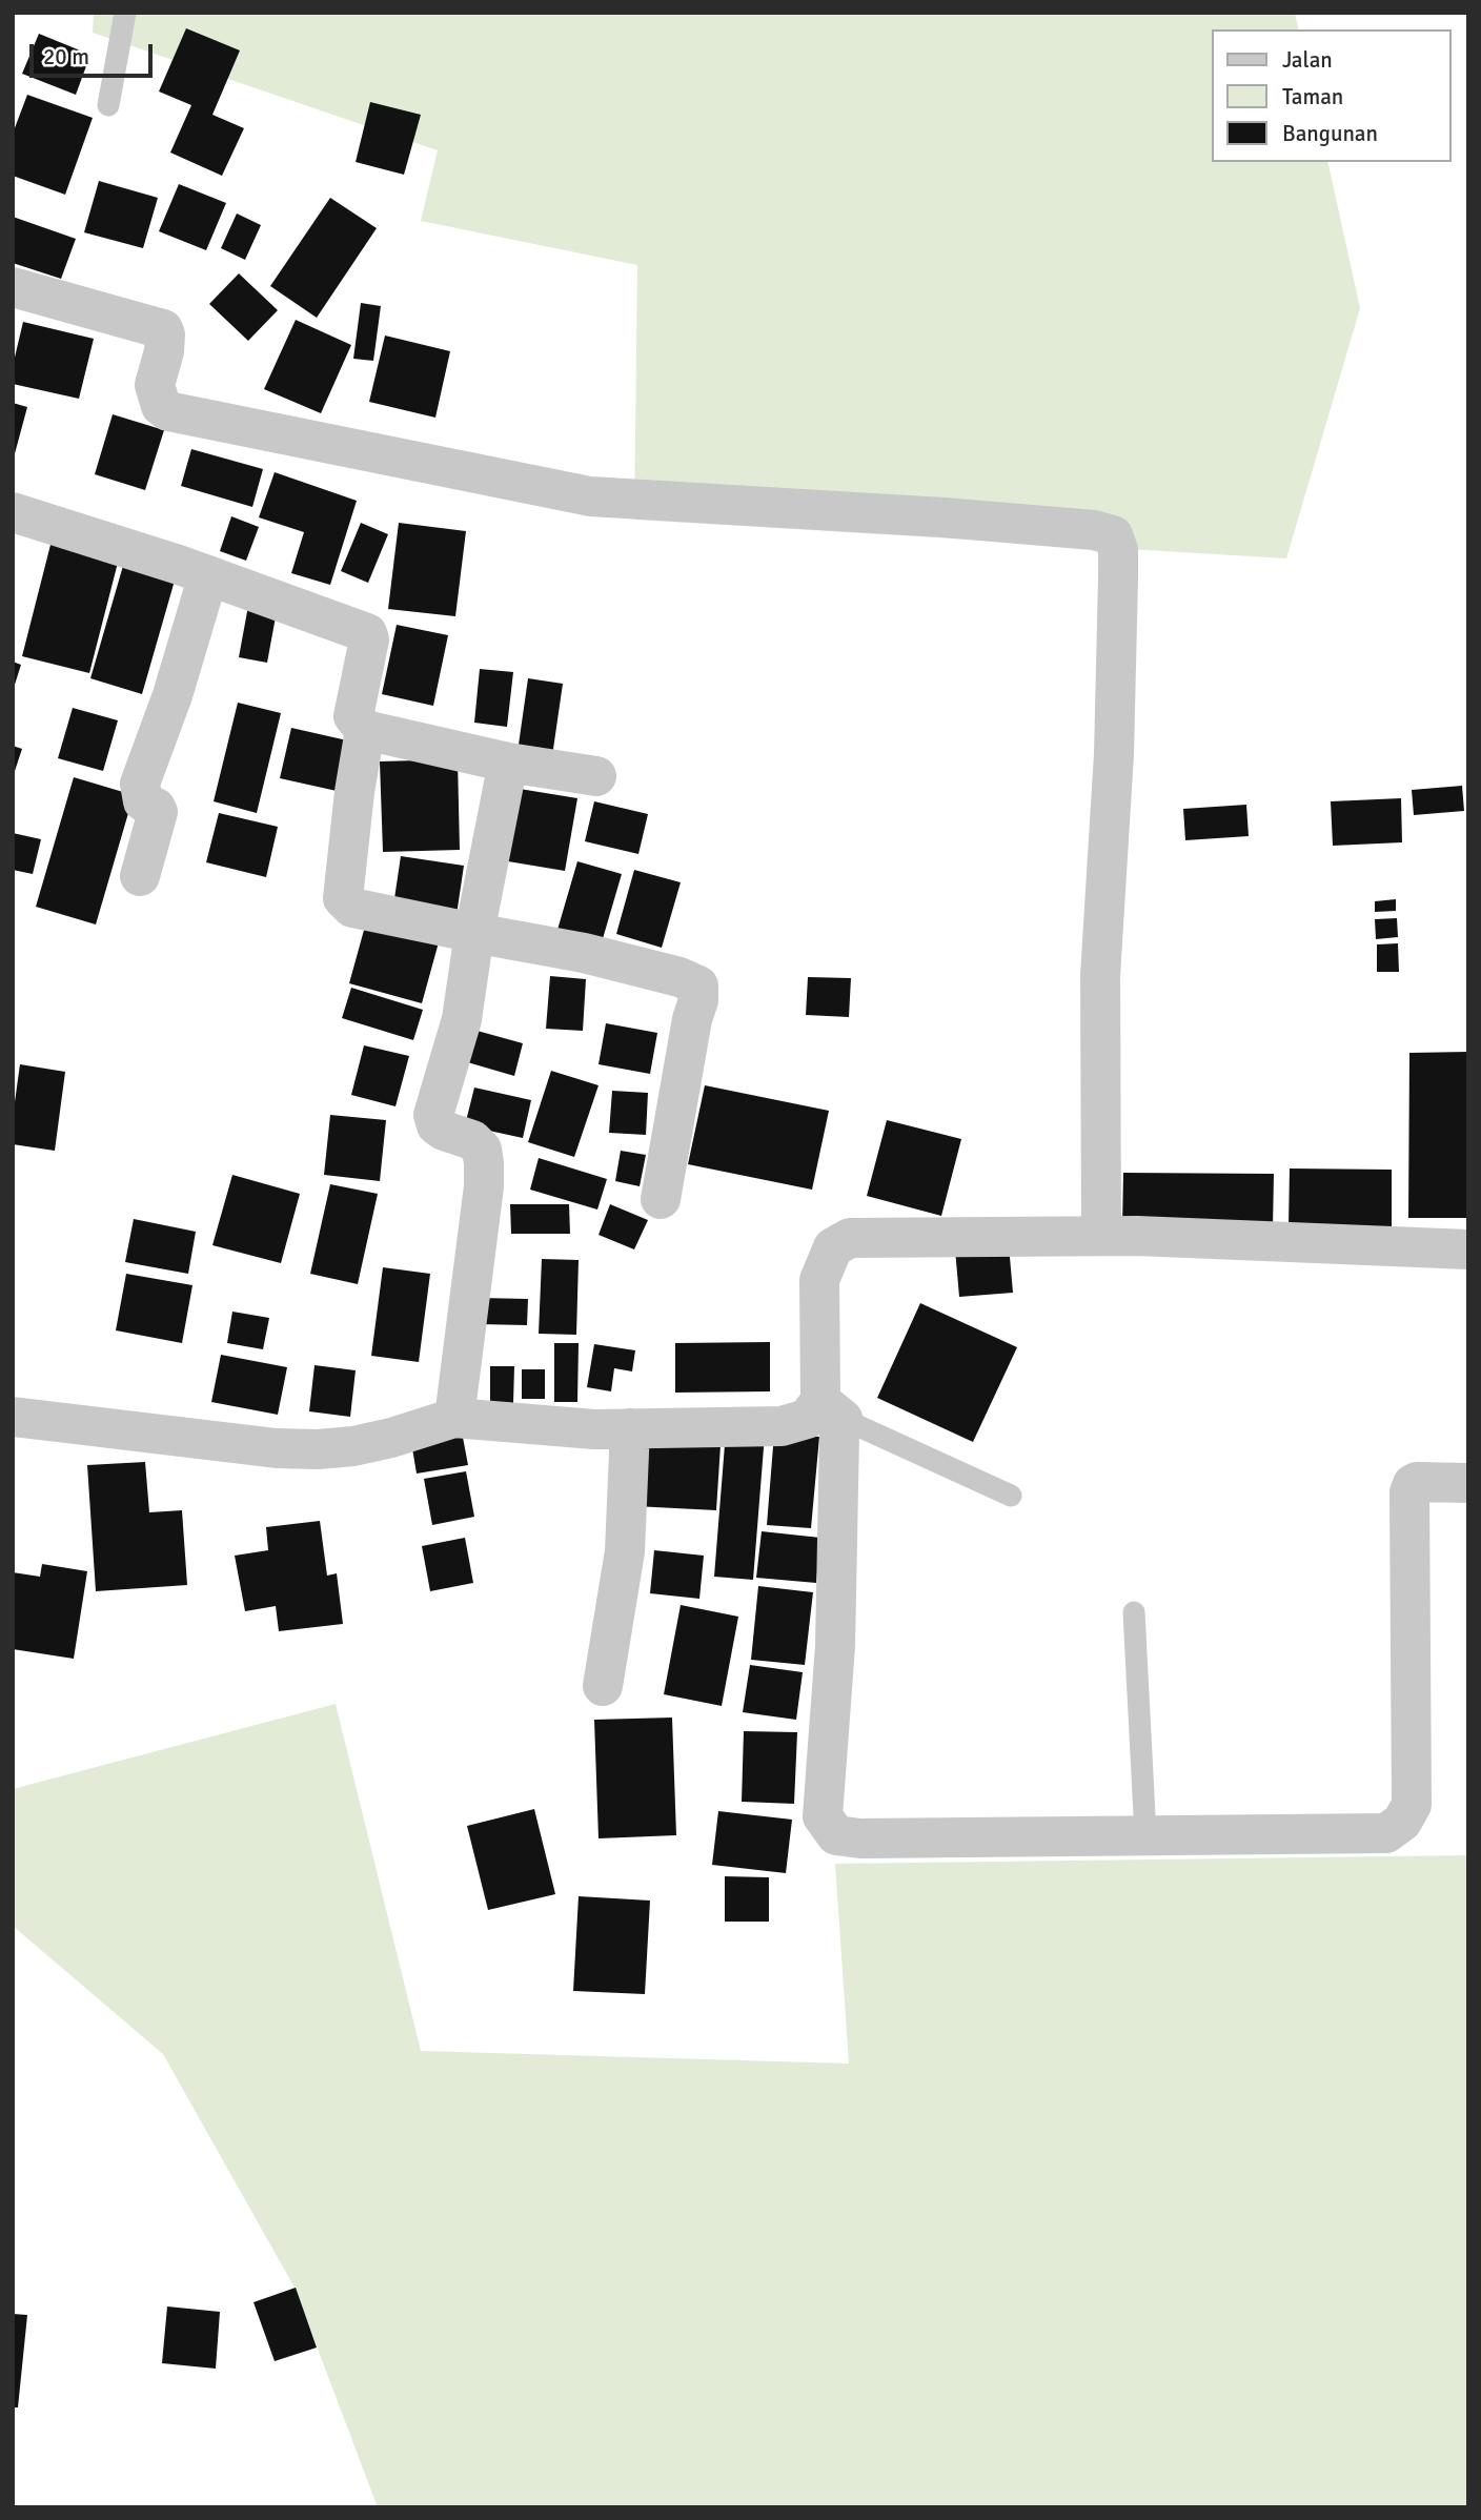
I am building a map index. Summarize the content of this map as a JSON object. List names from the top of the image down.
{
  "legend": ["Jalan", "Taman", "Bangunan"],
  "scale_bar": "20 m"
}
